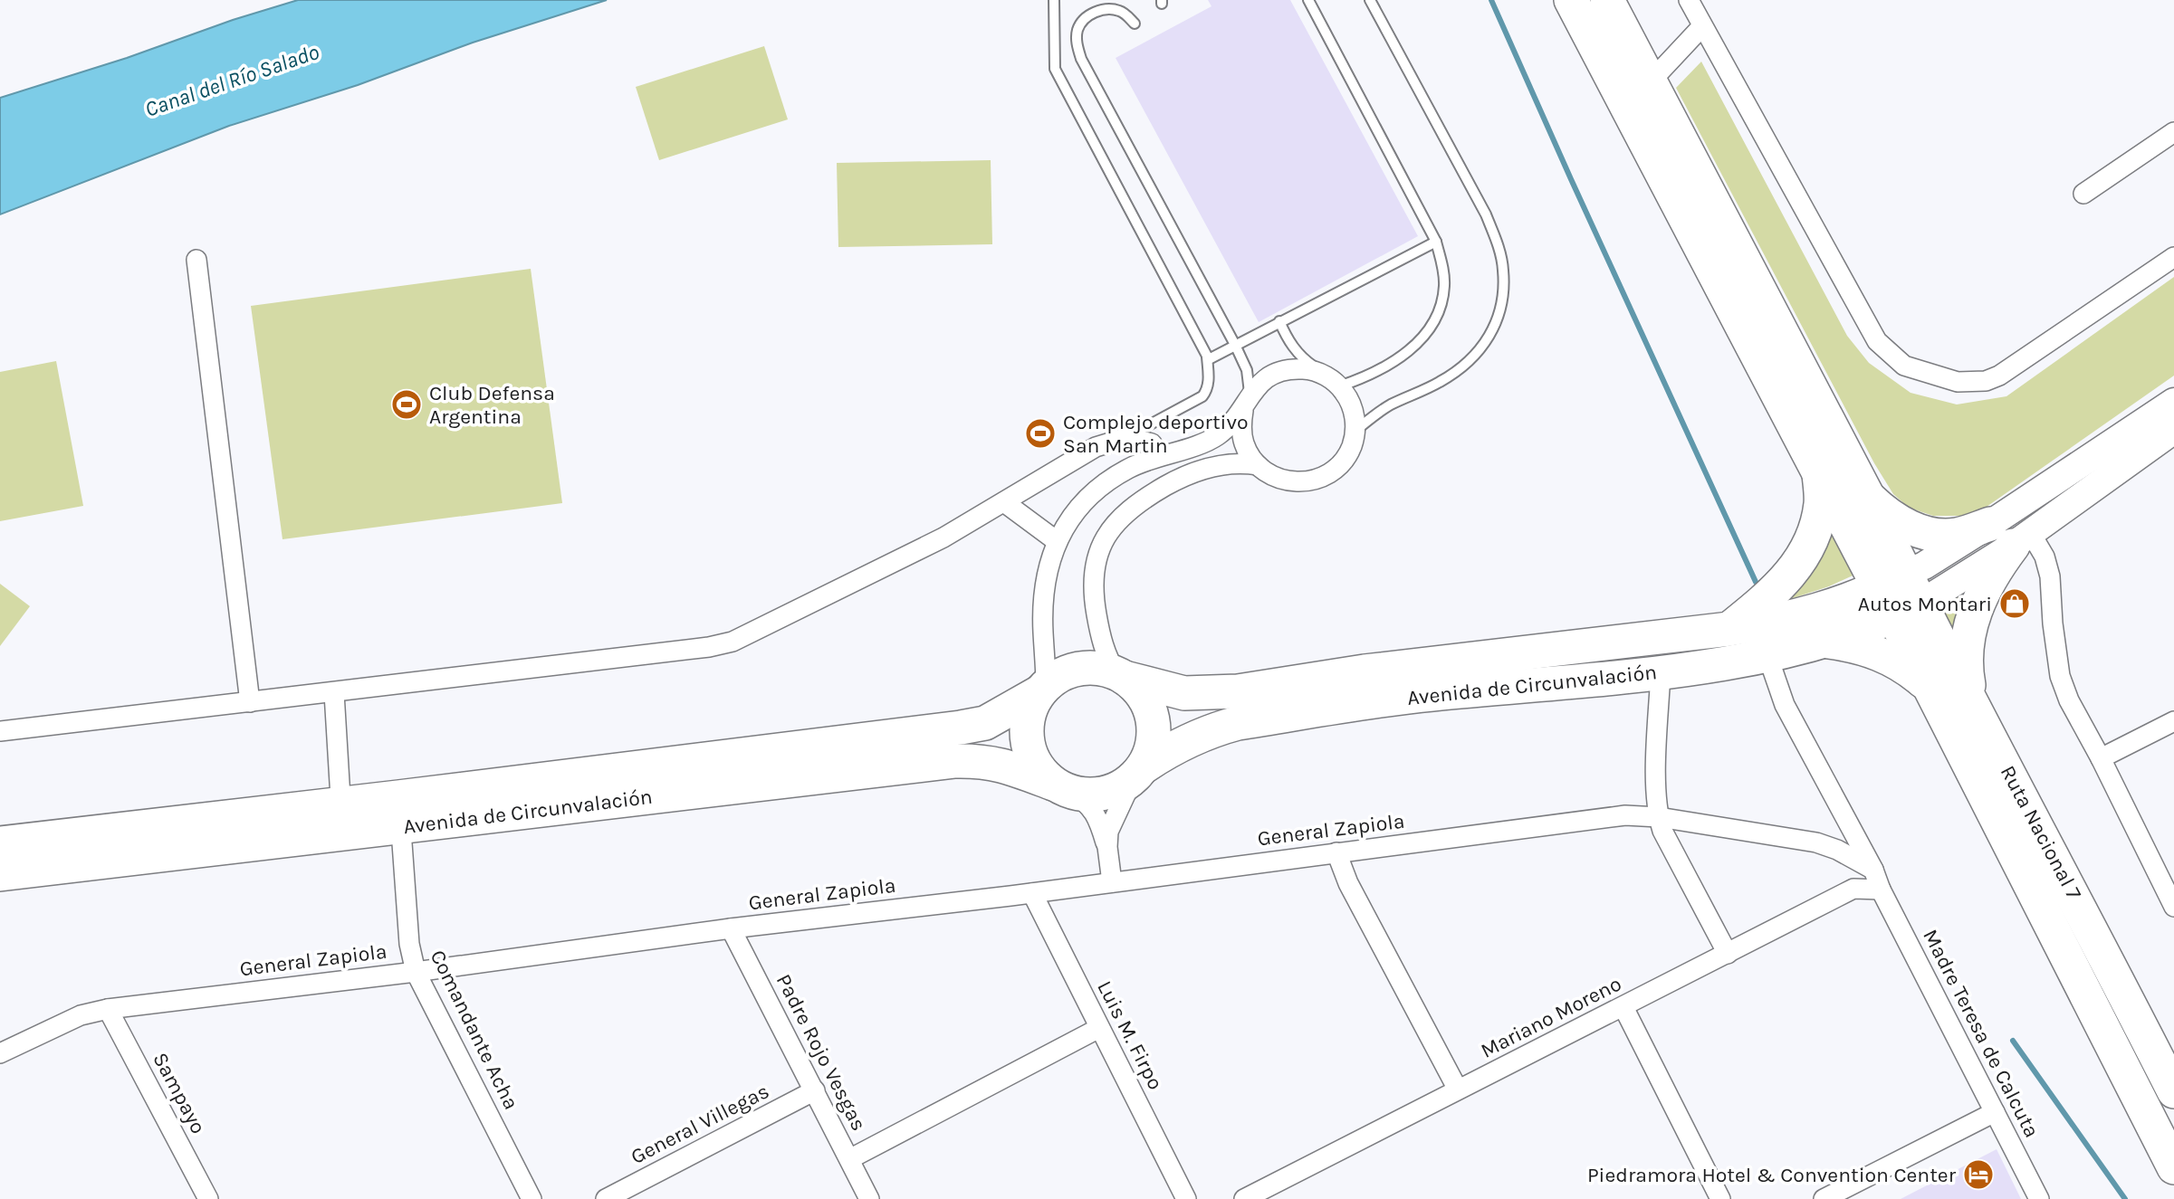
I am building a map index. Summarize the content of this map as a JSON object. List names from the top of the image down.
{
  "streets": {
    "highway": ["Avenida de Circunvalación", "Ruta Nacional 7"],
    "street": [
      "General Zapiola",
      "Mariano Moreno",
      "Comandante Acha",
      "Madre Teresa de Calcuta",
      "Luis M. Firpo",
      "Padre Rojo Vesgas",
      "Sampayo",
      "General Villegas"
    ]
  },
  "crossings": [
    ["Avenida de Circunvalación", "Ruta Nacional 7"],
    ["Avenida de Circunvalación", "Comandante Acha"],
    ["Avenida de Circunvalación", "Madre Teresa de Calcuta"],
    ["General Zapiola", "Comandante Acha"],
    ["General Zapiola", "Madre Teresa de Calcuta"],
    ["General Zapiola", "Luis M. Firpo"],
    ["General Zapiola", "Padre Rojo Vesgas"],
    ["General Zapiola", "Sampayo"],
    ["Mariano Moreno", "Madre Teresa de Calcuta"],
    ["Padre Rojo Vesgas", "General Villegas"]
  ],
  "water": ["Canal del Río Salado"],
  "places": {
    "sports": ["Club Defensa Argentina", "Complejo deportivo San Martin"],
    "shop": ["Autos Montari"],
    "hotel": ["Piedramora Hotel & Convention Center"]
  }
}
